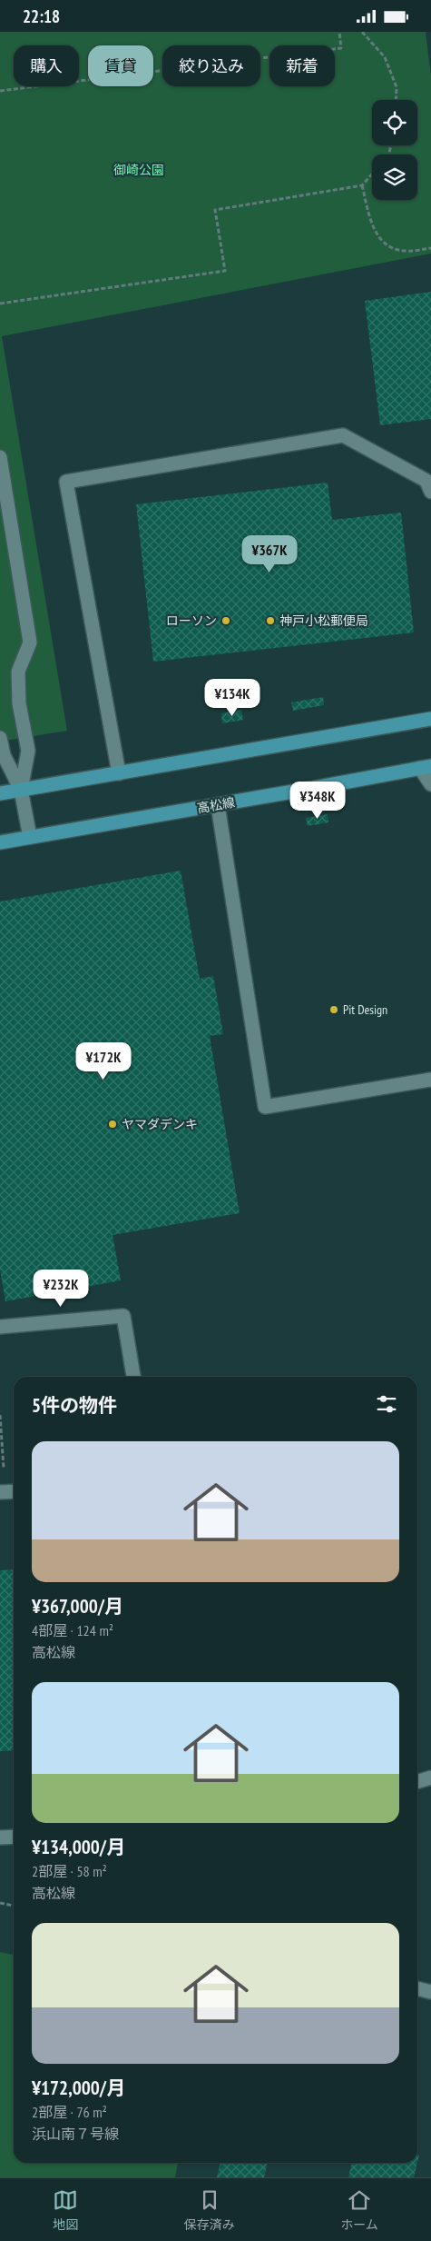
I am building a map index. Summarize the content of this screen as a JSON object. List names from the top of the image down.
{
  "streets": {
    "main road": ["高松線"]
  },
  "parks": ["御崎公園"],
  "places": [
    "ローソン",
    "神戸小松郵便局",
    "Pit Design",
    "ヤマダデンキ"
  ],
  "page": {
    "status": "22:18",
    "chip": [
      "購入",
      "賃貸",
      "絞り込み",
      "新着"
    ],
    "price": [
      "¥367K",
      "¥134K",
      "¥348K",
      "¥172K",
      "¥232K"
    ],
    "heading": "5件の物件",
    "list": [
      {
        "name": "¥367,000/月",
        "note": "4部屋 · 124 m² · 高松線"
      },
      {
        "name": "¥134,000/月",
        "note": "2部屋 · 58 m² · 高松線"
      },
      {
        "name": "¥172,000/月",
        "note": "2部屋 · 76 m² · 浜山南７号線"
      }
    ],
    "tabs": ["地図", "保存済み", "ホーム"]
  }
}
